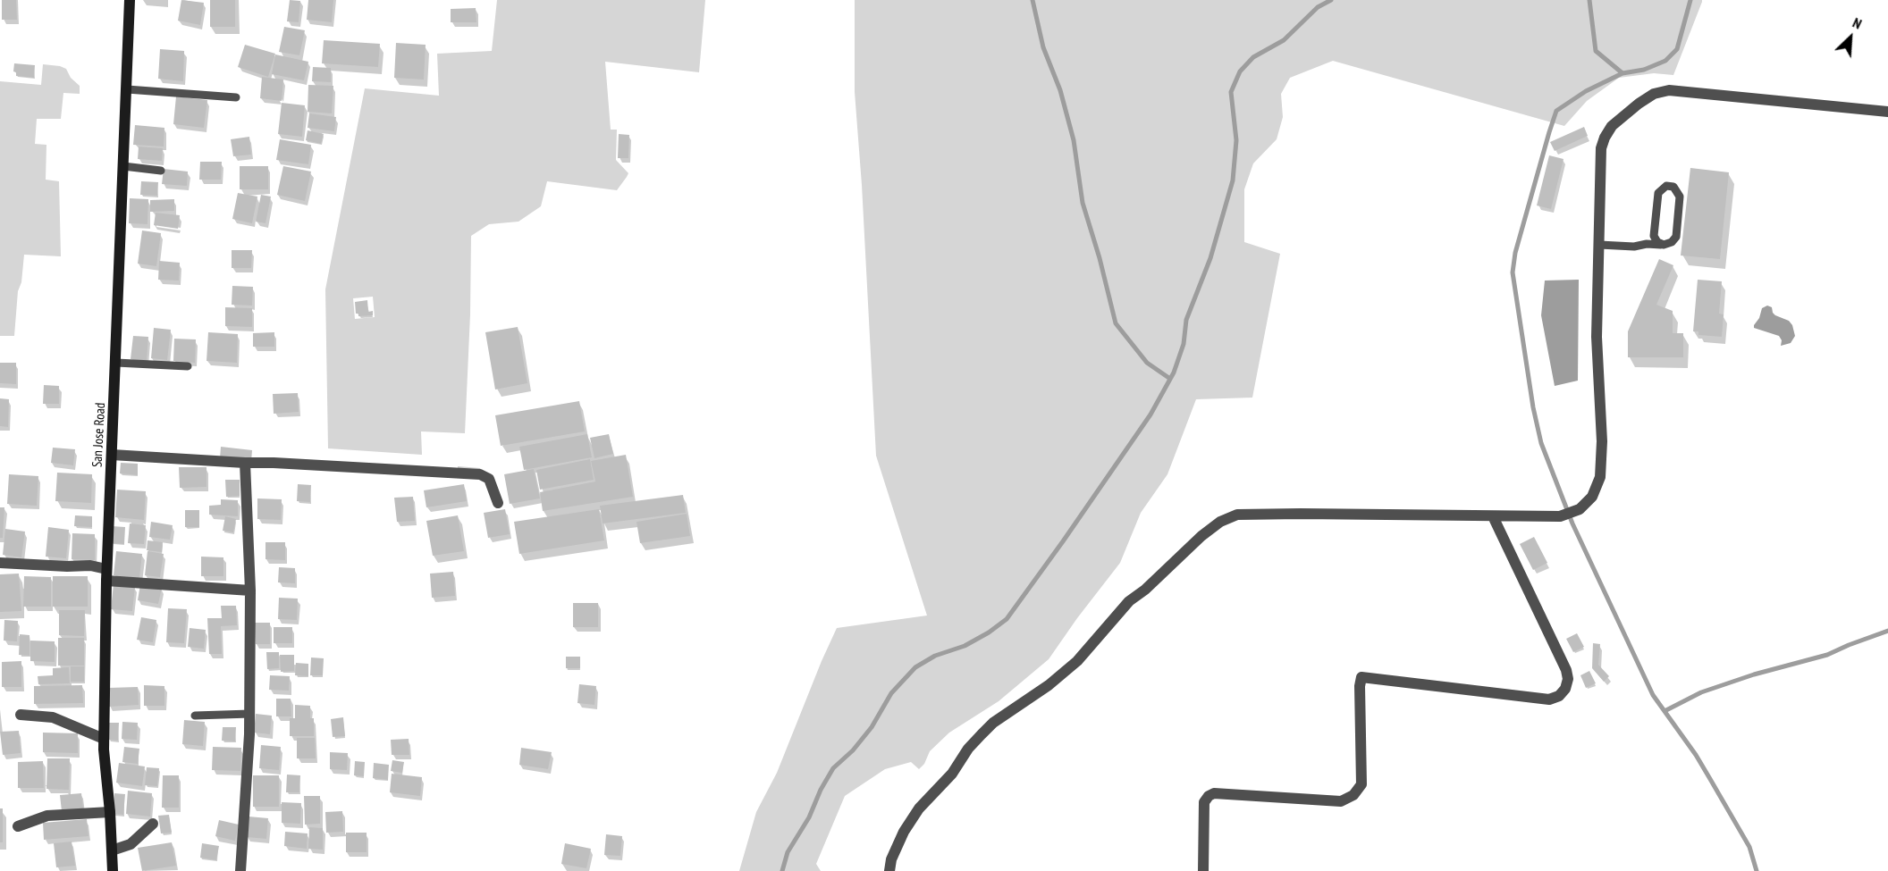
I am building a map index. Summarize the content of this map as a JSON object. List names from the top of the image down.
{
  "streets": {
    "street": ["San Jose Road"]
  },
  "north": "top right"
}
